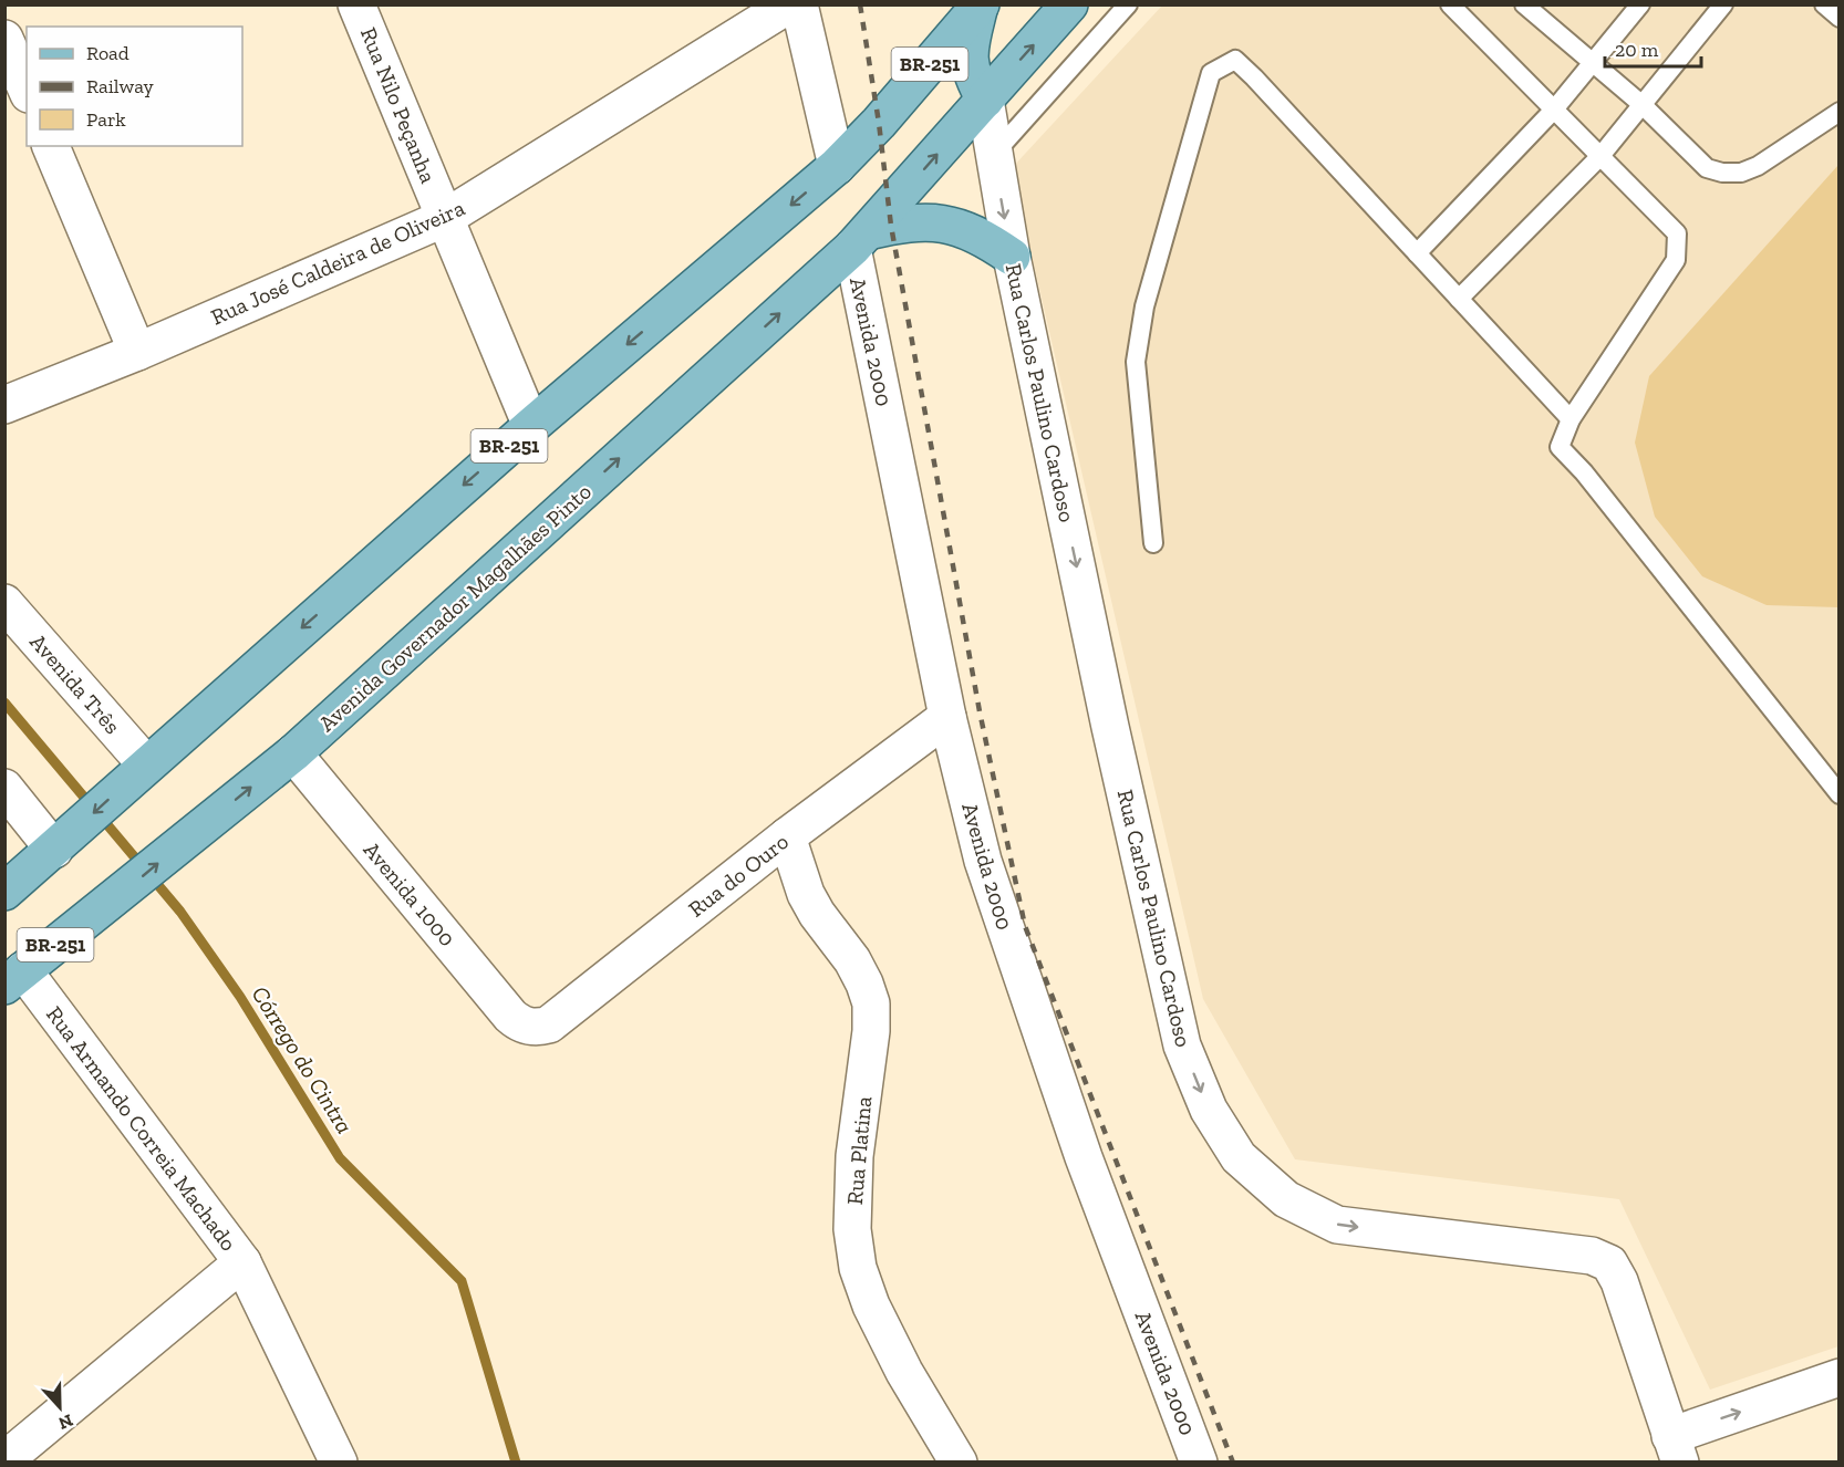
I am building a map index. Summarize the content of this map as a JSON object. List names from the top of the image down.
{
  "streets": {
    "main road": ["BR-251", "Avenida Governador Magalhães Pinto"],
    "street": [
      "Rua Nilo Peçanha",
      "Rua José Caldeira de Oliveira",
      "Avenida 2000",
      "Rua Carlos Paulino Cardoso",
      "Avenida Três",
      "Rua do Ouro",
      "Avenida 1000",
      "Rua Armando Correia Machado",
      "Rua Platina"
    ]
  },
  "crossings": [
    ["BR-251", "Rua Nilo Peçanha"],
    ["BR-251", "Avenida 2000"],
    ["BR-251", "Rua Carlos Paulino Cardoso"],
    ["BR-251", "Avenida Governador Magalhães Pinto"],
    ["BR-251", "Avenida Três"],
    ["Rua Nilo Peçanha", "Rua José Caldeira de Oliveira"],
    ["Avenida 2000", "Avenida Governador Magalhães Pinto"],
    ["Avenida 2000", "Rua do Ouro"],
    ["Avenida Governador Magalhães Pinto", "Avenida 1000"],
    ["Avenida Governador Magalhães Pinto", "Rua Armando Correia Machado"],
    ["Rua do Ouro", "Avenida 1000"],
    ["Rua do Ouro", "Rua Platina"]
  ],
  "one_way": ["Rua Carlos Paulino Cardoso"],
  "water": ["Córrego do Cintra"],
  "legend": ["Road", "Railway", "Park"],
  "scale_bar": "20 m",
  "north": "bottom"
}
